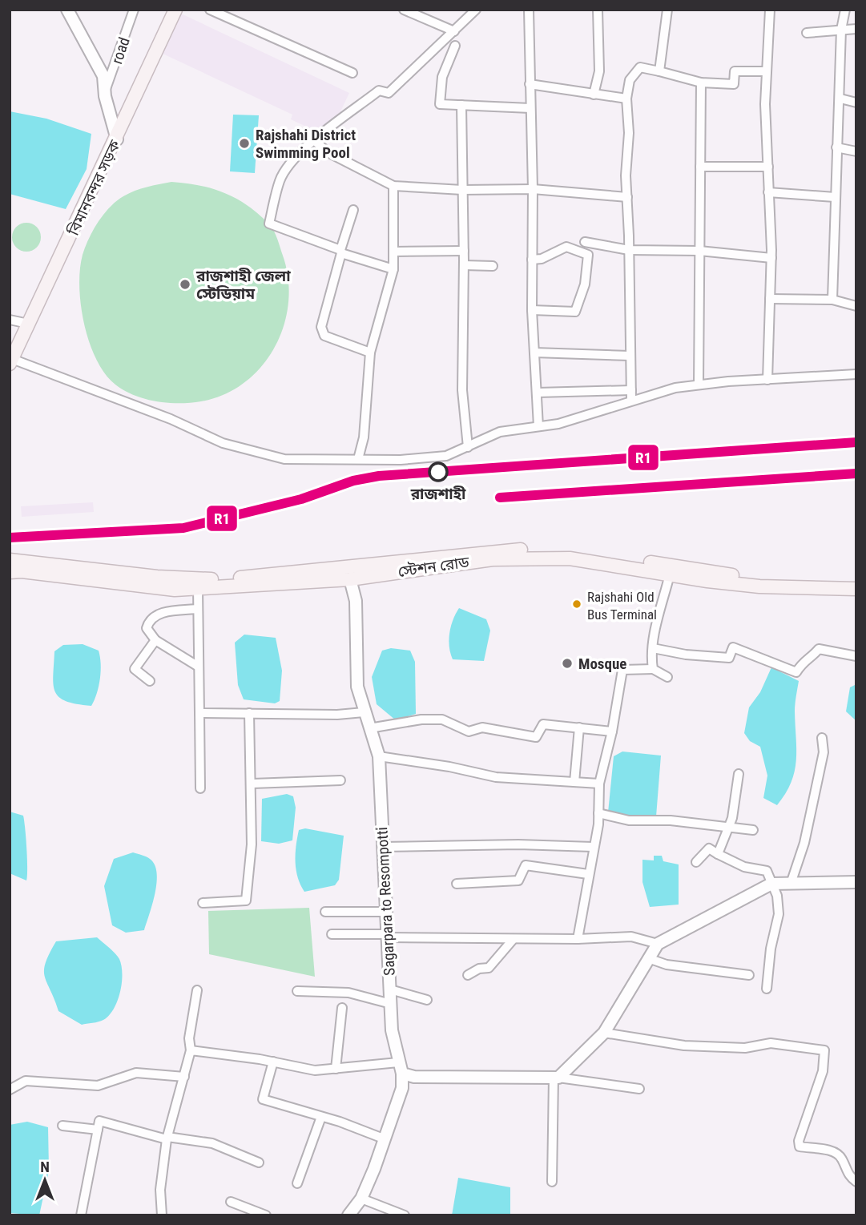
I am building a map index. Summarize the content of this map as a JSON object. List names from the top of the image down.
{
  "streets": {
    "main road": ["বিমানবন্দর সড়ক", "স্টেশন রোড", "Sagarpara to Resompotti"],
    "street": ["road"]
  },
  "crossings": [
    ["স্টেশন রোড", "Sagarpara to Resompotti"]
  ],
  "places": [
    "Rajshahi District Swimming Pool",
    "রাজশাহী জেলা স্টেডিয়াম",
    "রাজশাহী",
    "Rajshahi Old Bus Terminal",
    "Mosque"
  ],
  "lines": ["transit line R1"],
  "north": "top"
}
